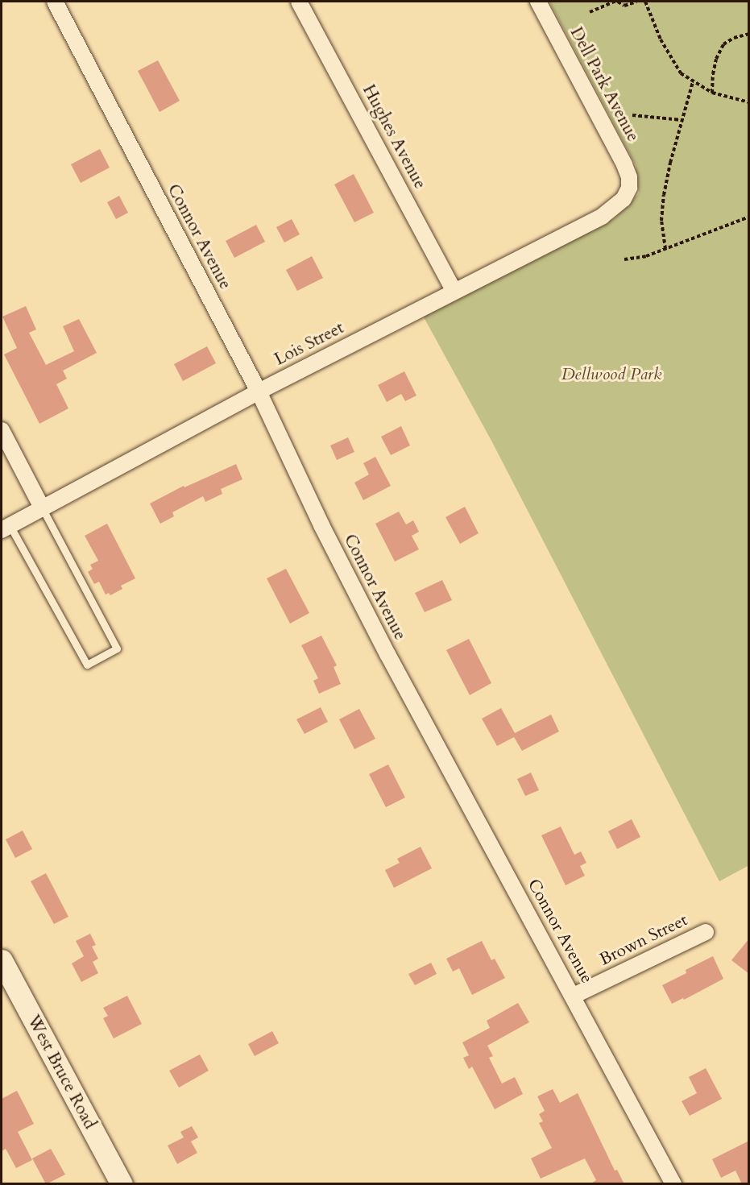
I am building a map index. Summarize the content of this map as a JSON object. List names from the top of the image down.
{
  "streets": {
    "street": [
      "Dell Park Avenue",
      "Hughes Avenue",
      "Connor Avenue",
      "Lois Street",
      "Brown Street",
      "West Bruce Road"
    ]
  },
  "crossings": [
    ["Dell Park Avenue", "Lois Street"],
    ["Hughes Avenue", "Lois Street"],
    ["Connor Avenue", "Lois Street"],
    ["Connor Avenue", "Brown Street"]
  ],
  "parks": ["Dellwood Park"]
}
